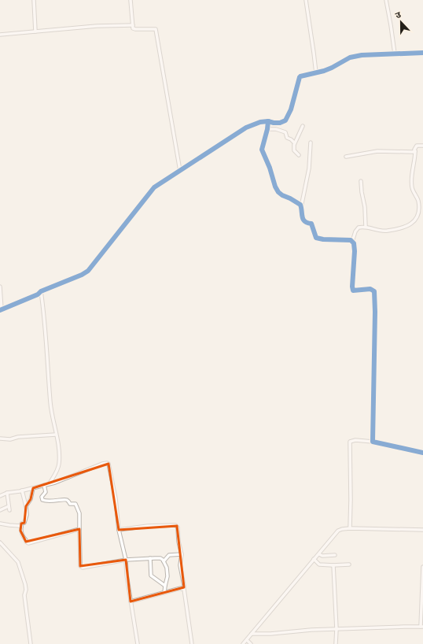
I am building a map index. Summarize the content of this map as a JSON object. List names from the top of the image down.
{
  "north": "top"
}
